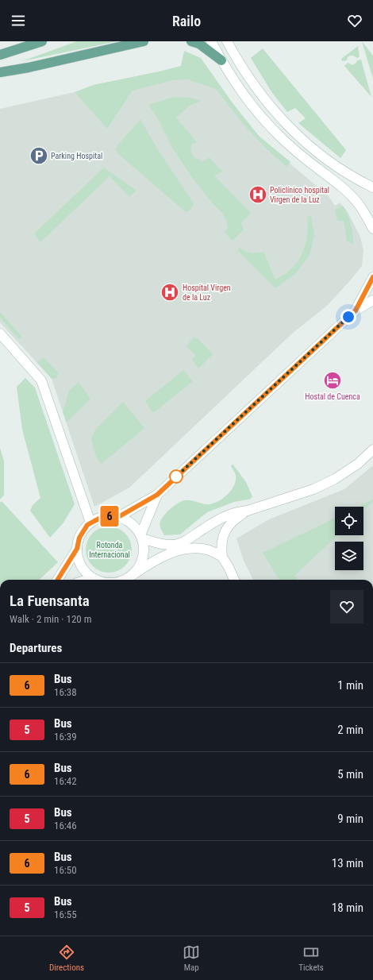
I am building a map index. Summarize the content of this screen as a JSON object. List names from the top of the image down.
{
  "parks": ["Rotonda Internacional"],
  "places": {
    "parking": ["Parking Hospital"],
    "hospital": ["Policlínico hospital Virgen de la Luz", "Hospital Virgen de la Luz"],
    "hotel": ["Hostal de Cuenca"]
  },
  "lines": ["bus line 6"],
  "page": {
    "header": "Railo",
    "on_map": "6",
    "heading": [
      ["La Fuensanta", "Walk · 2 min · 120 m"],
      "Departures"
    ],
    "list": [
      {
        "mark": "6",
        "name": "Bus",
        "note": "16:38",
        "value": "1 min"
      },
      {
        "mark": "5",
        "name": "Bus",
        "note": "16:39",
        "value": "2 min"
      },
      {
        "mark": "6",
        "name": "Bus",
        "note": "16:42",
        "value": "5 min"
      },
      {
        "mark": "5",
        "name": "Bus",
        "note": "16:46",
        "value": "9 min"
      },
      {
        "mark": "6",
        "name": "Bus",
        "note": "16:50",
        "value": "13 min"
      },
      {
        "mark": "5",
        "name": "Bus",
        "note": "16:55",
        "value": "18 min"
      }
    ],
    "tabs": ["Directions", "Map", "Tickets"]
  }
}
